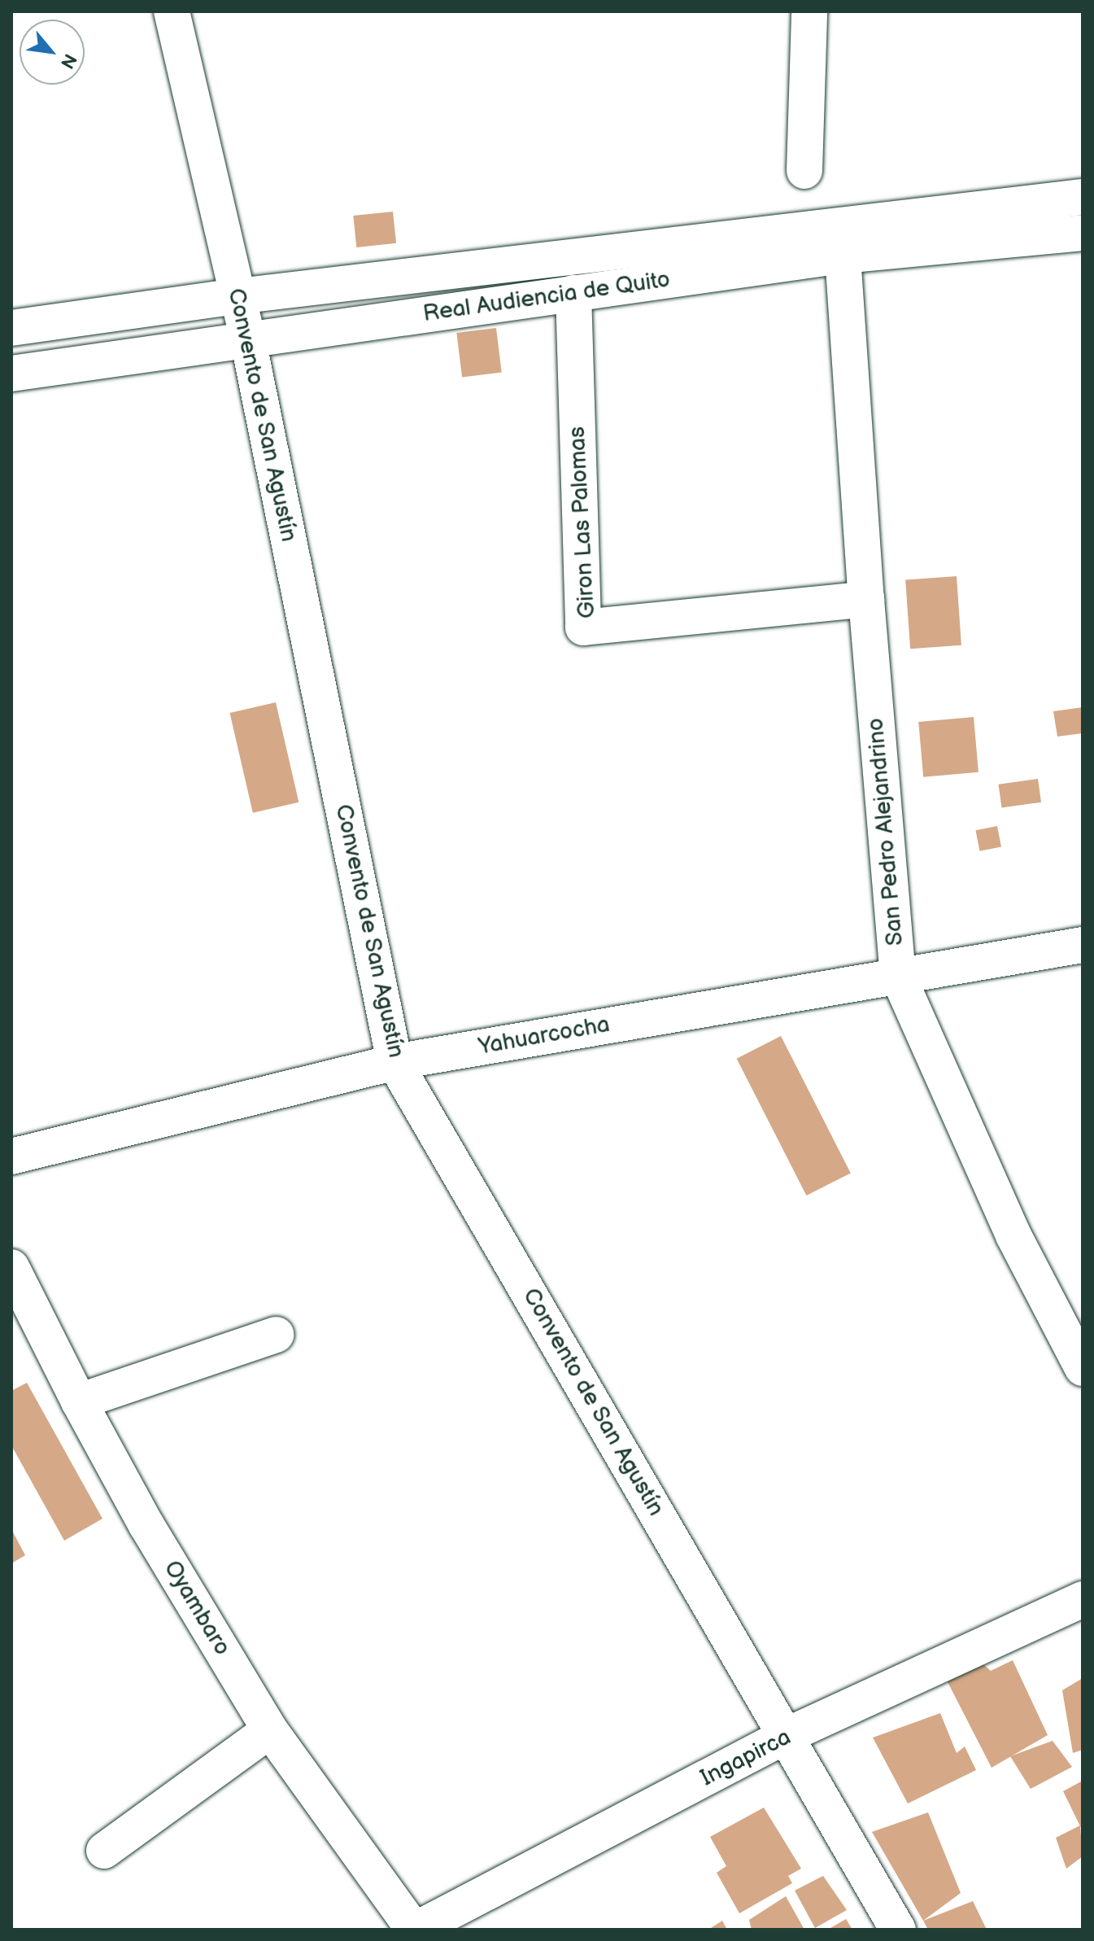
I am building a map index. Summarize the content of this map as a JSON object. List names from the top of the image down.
{
  "streets": {
    "street": [
      "Real Audiencia de Quito",
      "Convento de San Agustín",
      "Giron Las Palomas",
      "San Pedro Alejandrino",
      "Yahuarcocha",
      "Oyambaro",
      "Ingapirca"
    ]
  },
  "crossings": [
    ["Real Audiencia de Quito", "Convento de San Agustín"],
    ["Real Audiencia de Quito", "Giron Las Palomas"],
    ["Real Audiencia de Quito", "San Pedro Alejandrino"],
    ["Convento de San Agustín", "Yahuarcocha"],
    ["Convento de San Agustín", "Ingapirca"],
    ["Giron Las Palomas", "San Pedro Alejandrino"],
    ["San Pedro Alejandrino", "Yahuarcocha"],
    ["Oyambaro", "Ingapirca"]
  ],
  "north": "bottom right"
}
